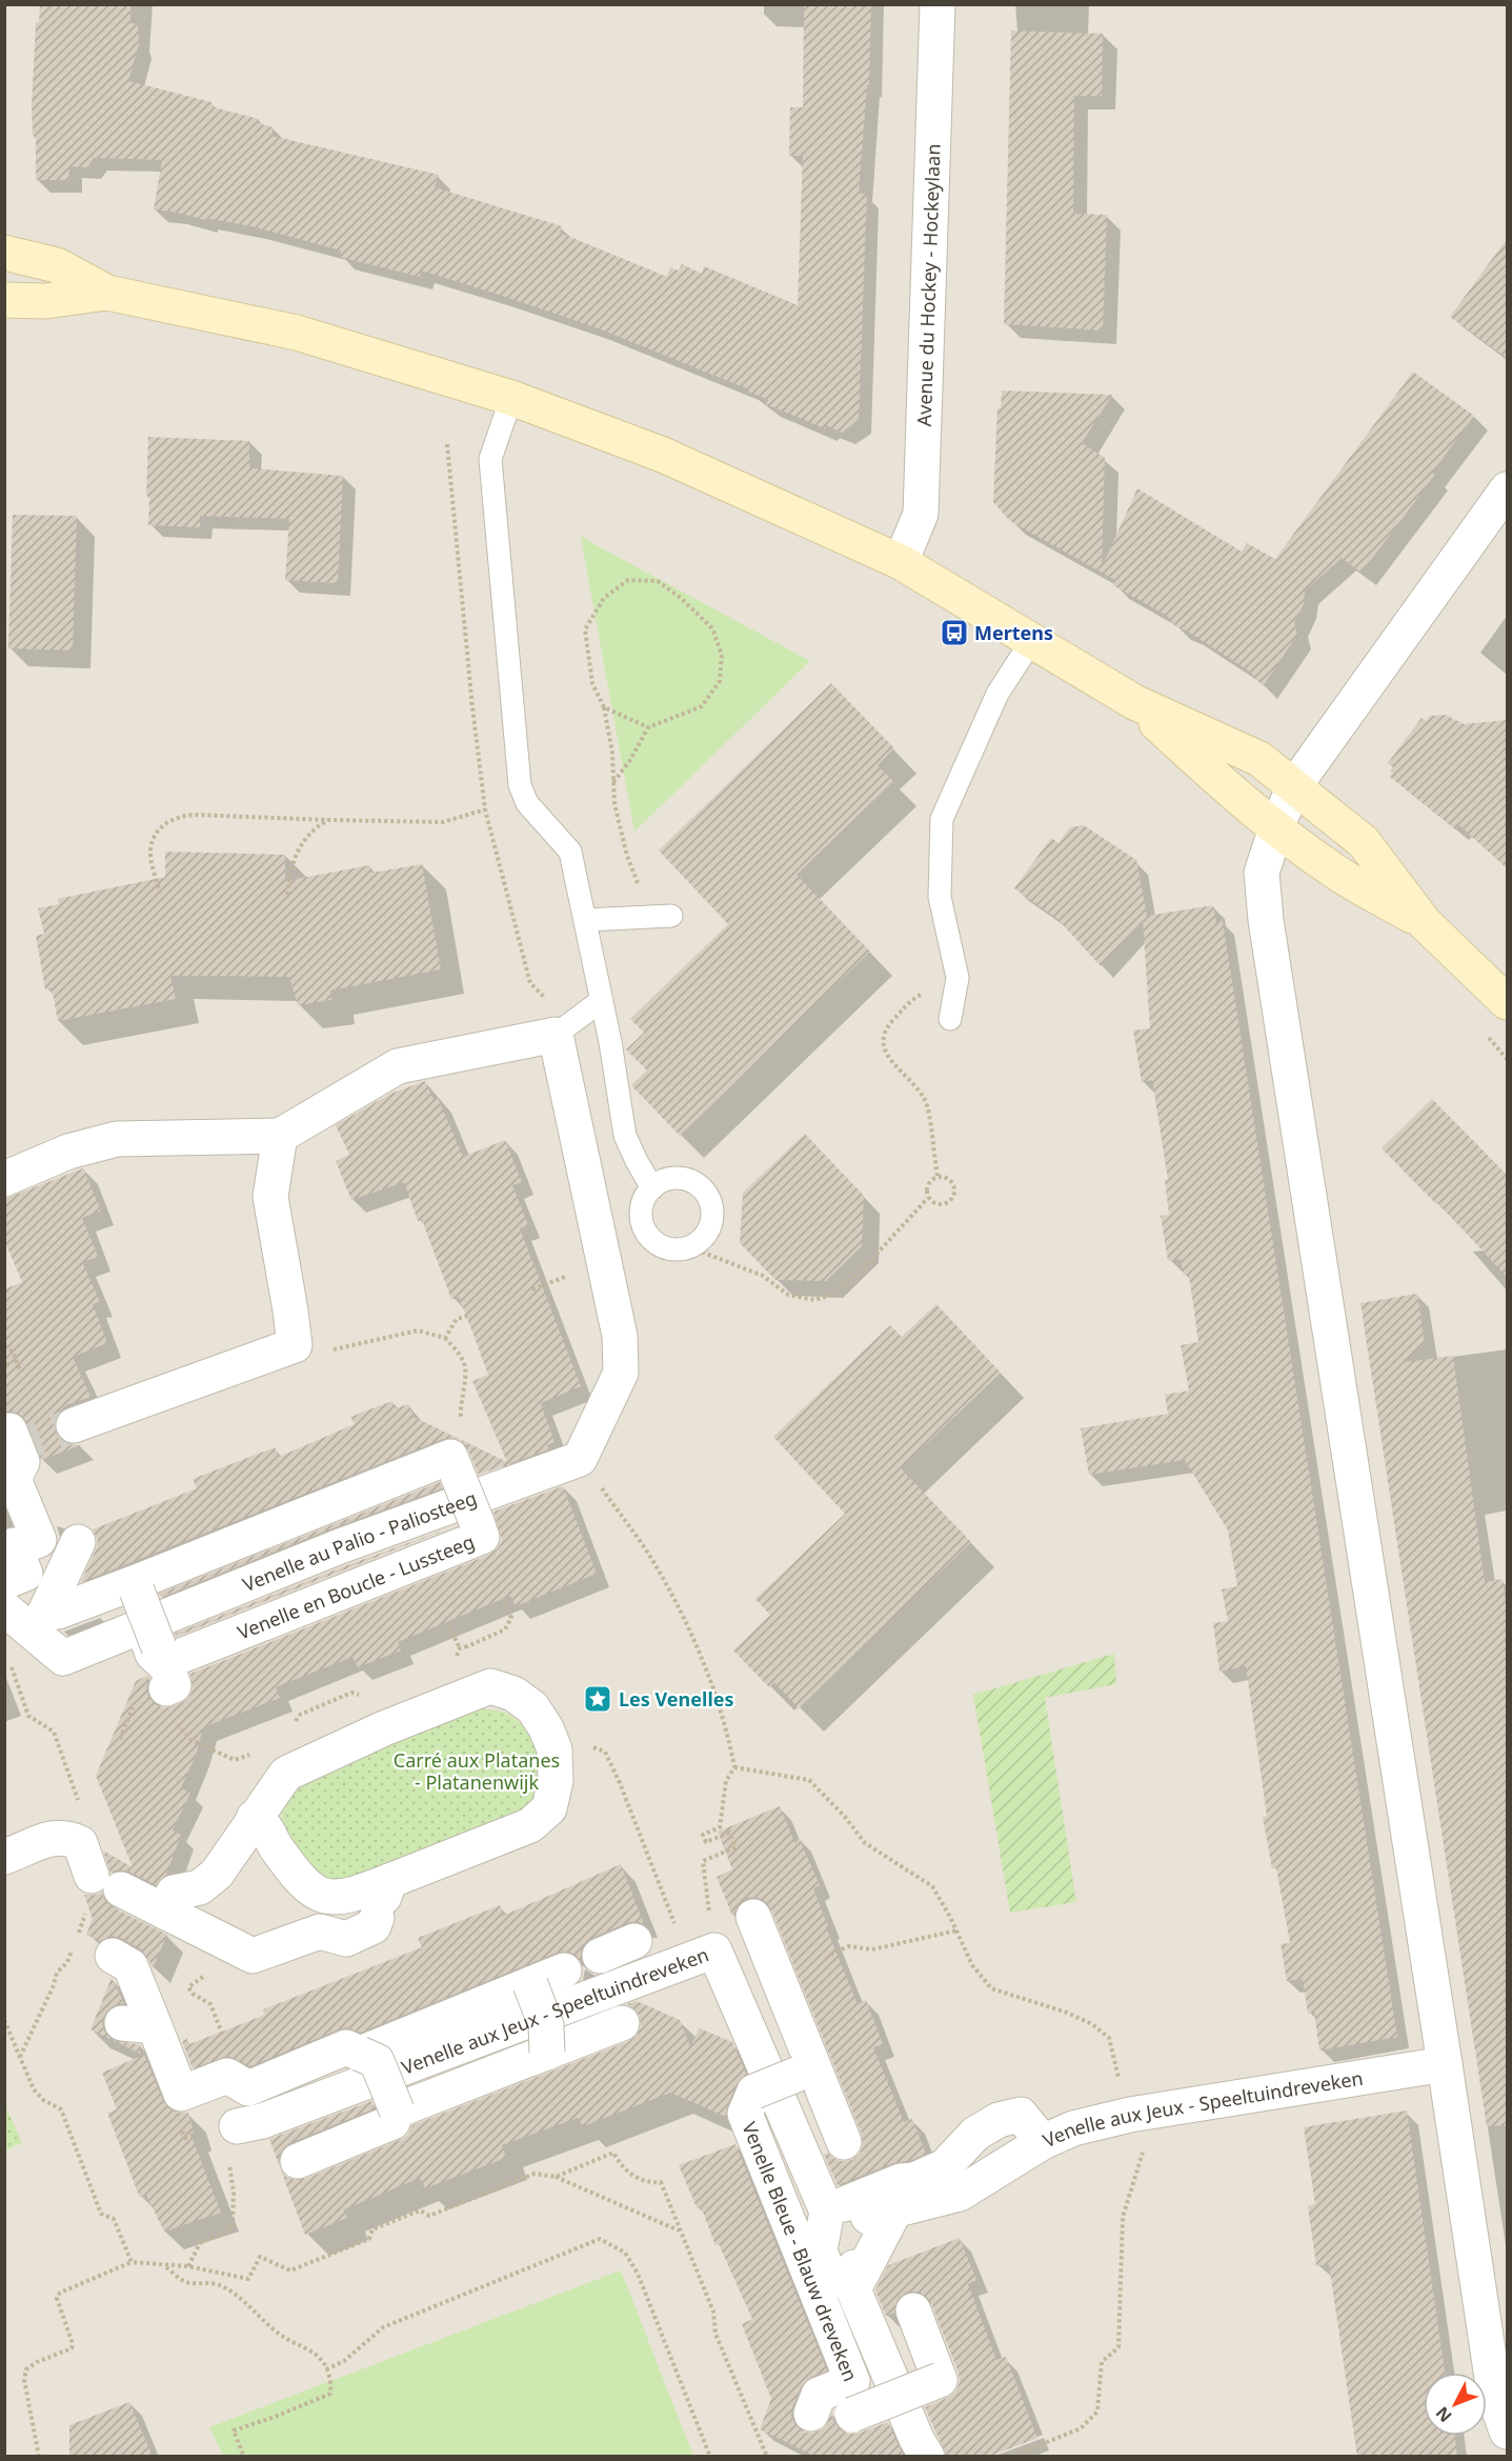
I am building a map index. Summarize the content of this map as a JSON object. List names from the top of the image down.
{
  "streets": {
    "street": [
      "Avenue du Hockey - Hockeylaan",
      "Venelle au Palio - Paliosteeg",
      "Venelle en Boucle - Lussteeg",
      "Venelle aux Jeux - Speeltuindreveken",
      "Venelle Bleue - Blauw dreveken"
    ]
  },
  "crossings": [
    ["Venelle au Palio - Paliosteeg", "Venelle en Boucle - Lussteeg"]
  ],
  "parks": ["Carré aux Platanes - Platanenwijk"],
  "places": {
    "bus stop": ["Mertens"],
    "place": ["Les Venelles"]
  },
  "north": "bottom left"
}
